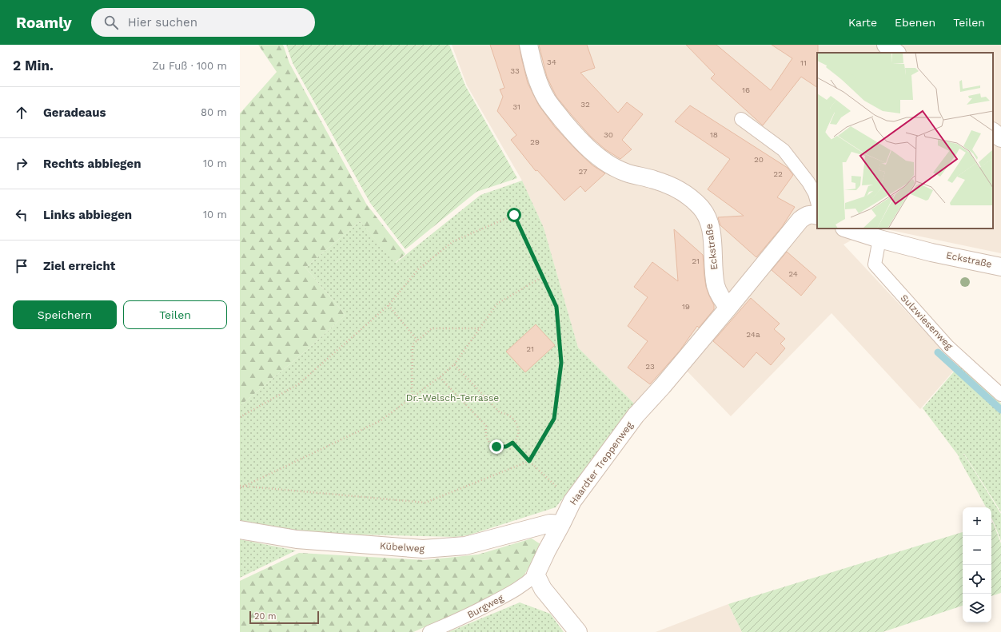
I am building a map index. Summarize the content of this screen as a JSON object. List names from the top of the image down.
{
  "streets": {
    "street": ["Eckstraße", "Haardter Treppenweg", "Kübelweg"],
    "lane": ["Sulzwiesenweg", "Burgweg"]
  },
  "crossings": [
    ["Eckstraße", "Sulzwiesenweg"],
    ["Eckstraße", "Haardter Treppenweg"],
    ["Haardter Treppenweg", "Kübelweg"],
    ["Haardter Treppenweg", "Burgweg"]
  ],
  "parks": ["Dr.-Welsch-Terrasse"],
  "house_numbers": [
    "34",
    "11",
    "33",
    "16",
    "32",
    "31",
    "30",
    "18",
    "29",
    "20",
    "27",
    "22",
    "21",
    "24",
    "19",
    "24a",
    "21",
    "23"
  ],
  "scale_bar": "20 m",
  "page": {
    "header": "Roamly",
    "search": "Hier suchen",
    "nav": ["Karte", "Ebenen", "Teilen"],
    "heading": ["2 Min.", "Zu Fuß · 100 m"],
    "list": [
      ["Geradeaus", "80 m"],
      ["Rechts abbiegen", "10 m"],
      ["Links abbiegen", "10 m"],
      "Ziel erreicht"
    ],
    "buttons": ["Speichern", "Teilen"],
    "map_buttons": ["+", "−"],
    "scale": "20 m"
  }
}
